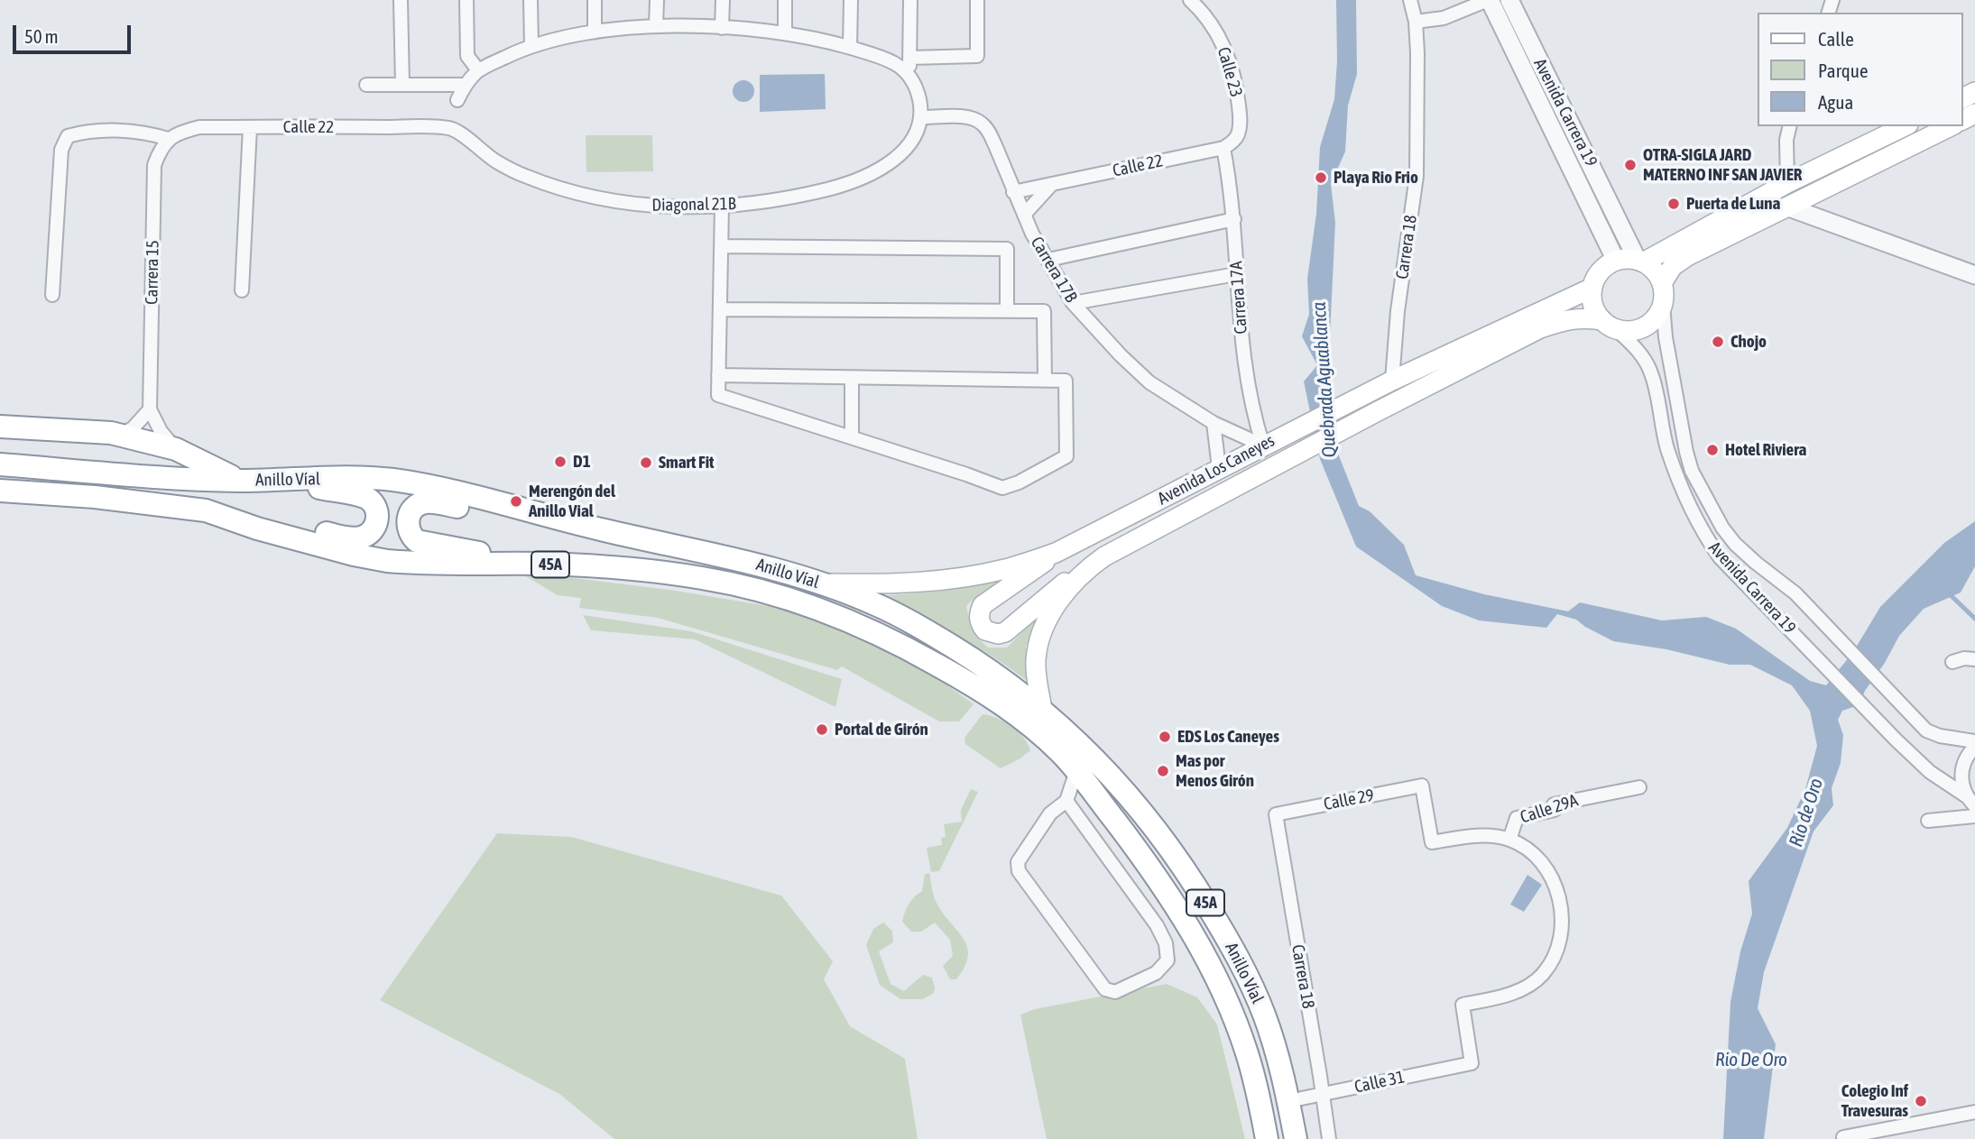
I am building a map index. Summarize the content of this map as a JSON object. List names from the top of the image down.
{
  "streets": {
    "highway": ["Anillo Víal", "45A"],
    "main road": ["Avenida Los Caneyes"],
    "street": [
      "Calle 23",
      "Avenida Carrera 19",
      "Calle 22",
      "Diagonal 21B",
      "Carrera 18",
      "Carrera 17B",
      "Carrera 15",
      "Carrera 17A",
      "Calle 29",
      "Calle 29A",
      "Calle 31"
    ]
  },
  "crossings": [
    ["Calle 23", "Calle 22"],
    ["Calle 23", "Carrera 17A"],
    ["Avenida Carrera 19", "Avenida Los Caneyes"],
    ["Calle 22", "Diagonal 21B"],
    ["Calle 22", "Carrera 17B"],
    ["Calle 22", "Carrera 15"],
    ["Calle 22", "Carrera 17A"],
    ["Diagonal 21B", "Carrera 17B"],
    ["Carrera 18", "Avenida Los Caneyes"],
    ["Carrera 18", "Calle 29"],
    ["Carrera 18", "Calle 31"],
    ["Carrera 17B", "Carrera 17A"],
    ["Carrera 17B", "Avenida Los Caneyes"],
    ["Carrera 17A", "Avenida Los Caneyes"],
    ["Avenida Los Caneyes", "Anillo Víal"],
    ["Anillo Víal", "Calle 31"],
    ["Calle 29", "Calle 29A"],
    ["Calle 29", "Calle 31"],
    ["Calle 29A", "Calle 31"]
  ],
  "water": ["Quebrada Aguablanca", "Río de Oro", "Rio De Oro"],
  "places": [
    "OTRA-SIGLA JARD MATERNO INF SAN JAVIER",
    "Playa Rio Frio",
    "Puerta de Luna",
    "Chojo",
    "Hotel Riviera",
    "D1",
    "Smart Fit",
    "Merengón del Anillo Vial",
    "Portal de Girón",
    "EDS Los Caneyes",
    "Mas por Menos Girón",
    "Colegio Inf Travesuras"
  ],
  "legend": ["Calle", "Parque", "Agua"],
  "scale_bar": "50 m"
}
